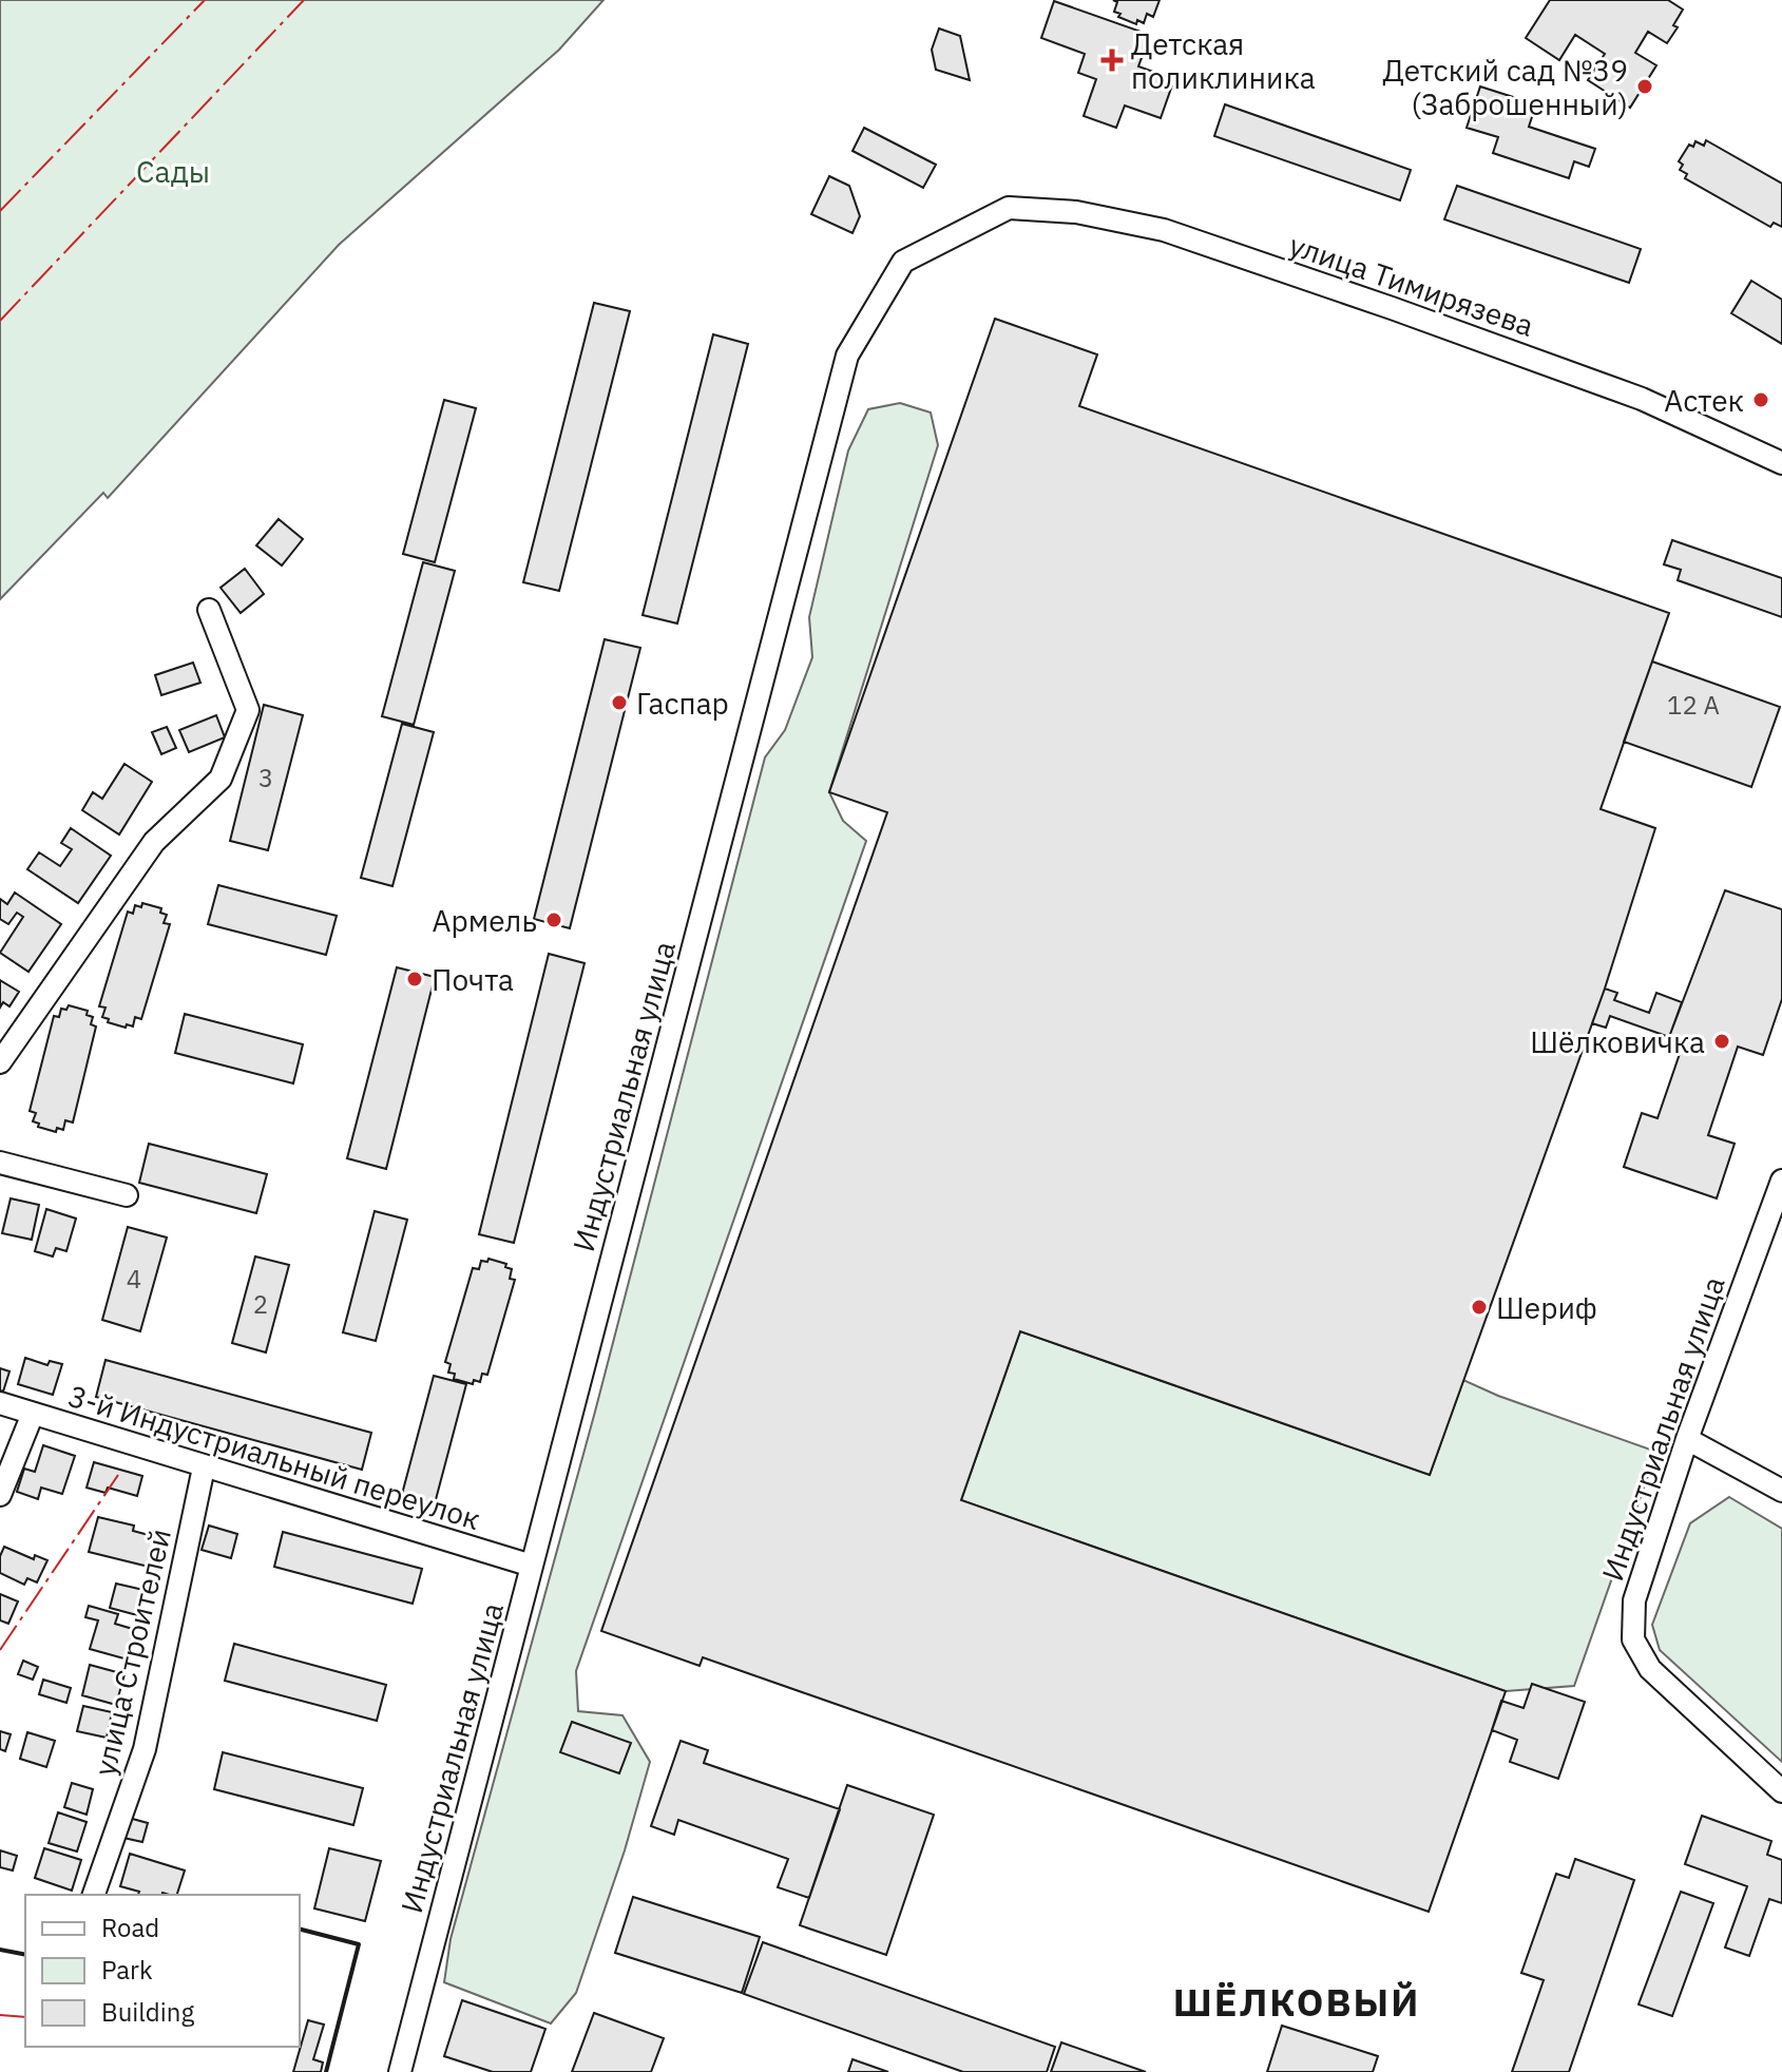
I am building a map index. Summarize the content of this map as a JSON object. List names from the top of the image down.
{
  "streets": {
    "street": [
      "улица Тимирязева",
      "Индустриальная улица",
      "3-й Индустриальный переулок",
      "улица Строителей"
    ]
  },
  "crossings": [
    ["улица Тимирязева", "Индустриальная улица"],
    ["Индустриальная улица", "3-й Индустриальный переулок"],
    ["3-й Индустриальный переулок", "улица Строителей"]
  ],
  "districts": ["ШЁЛКОВЫЙ"],
  "parks": ["Сады"],
  "places": {
    "health": ["Детская поликлиника"],
    "other": [
      "Детский сад №39 (Заброшенный)",
      "Астек",
      "Гаспар",
      "Армель",
      "Почта",
      "Шёлковичка",
      "Шериф"
    ]
  },
  "house_numbers": [
    "12 А",
    "3",
    "4",
    "2"
  ],
  "legend": ["Road", "Park", "Building"]
}
